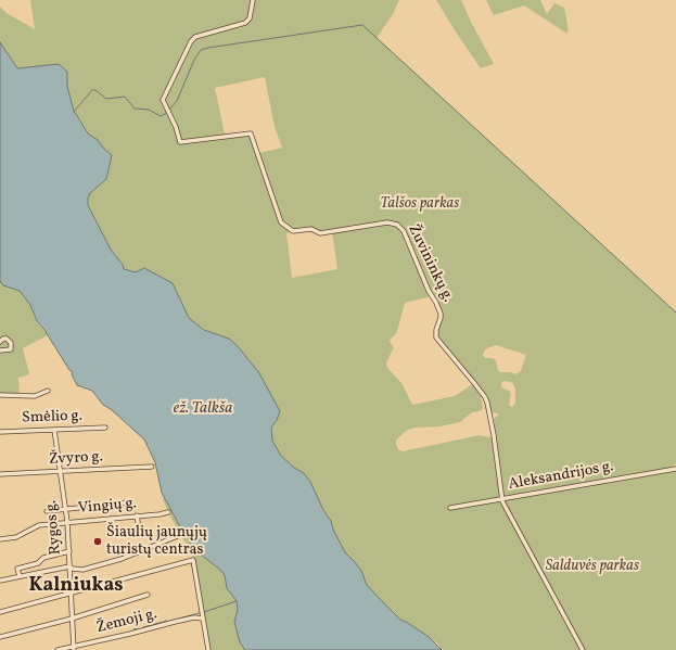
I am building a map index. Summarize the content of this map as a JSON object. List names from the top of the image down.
{
  "streets": {
    "street": [
      "Žuvininkų g.",
      "Smėlio g.",
      "Žvyro g.",
      "Aleksandrijos g.",
      "Vingių g.",
      "Rygos g.",
      "Žemoji g."
    ]
  },
  "crossings": [
    ["Žuvininkų g.", "Aleksandrijos g."],
    ["Smėlio g.", "Rygos g."],
    ["Žvyro g.", "Rygos g."],
    ["Vingių g.", "Rygos g."],
    ["Rygos g.", "Žemoji g."]
  ],
  "districts": ["Kalniukas"],
  "water": ["ež. Talkša"],
  "parks": ["Talšos parkas", "Salduvės parkas"],
  "places": ["Šiaulių jaunųjų turistų centras"]
}
